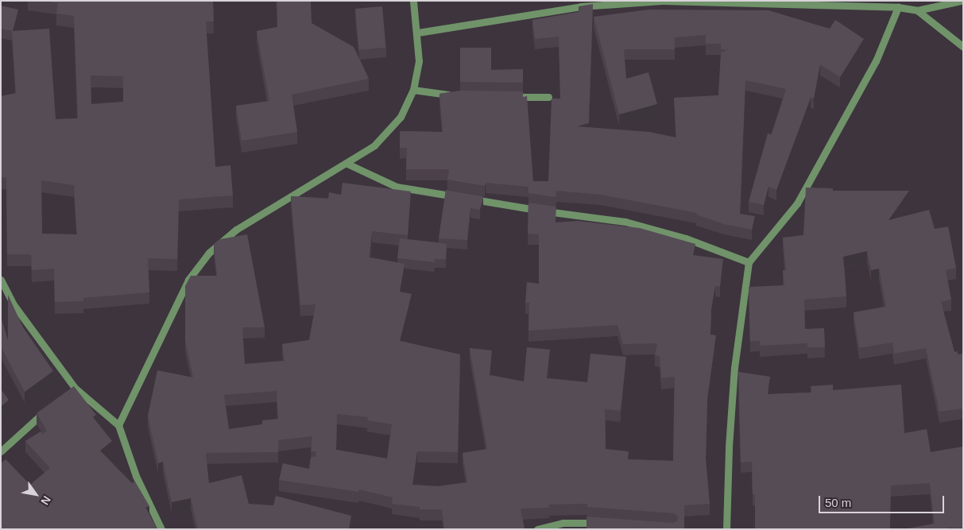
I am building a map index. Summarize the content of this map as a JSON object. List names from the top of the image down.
{
  "scale_bar": "50 m",
  "north": "bottom right"
}
